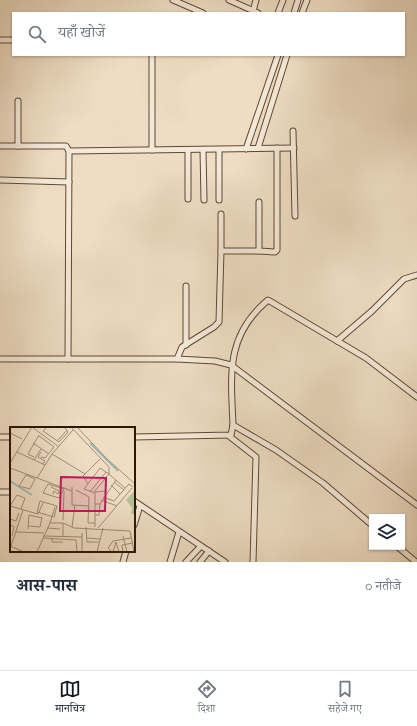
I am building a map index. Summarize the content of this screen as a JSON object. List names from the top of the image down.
{
  "page": {
    "search": "यहाँ खोजें",
    "heading": ["आस-पास", "0 नतीजे"],
    "nav": ["मानचित्र", "दिशा", "सहेजे गए"]
  }
}
